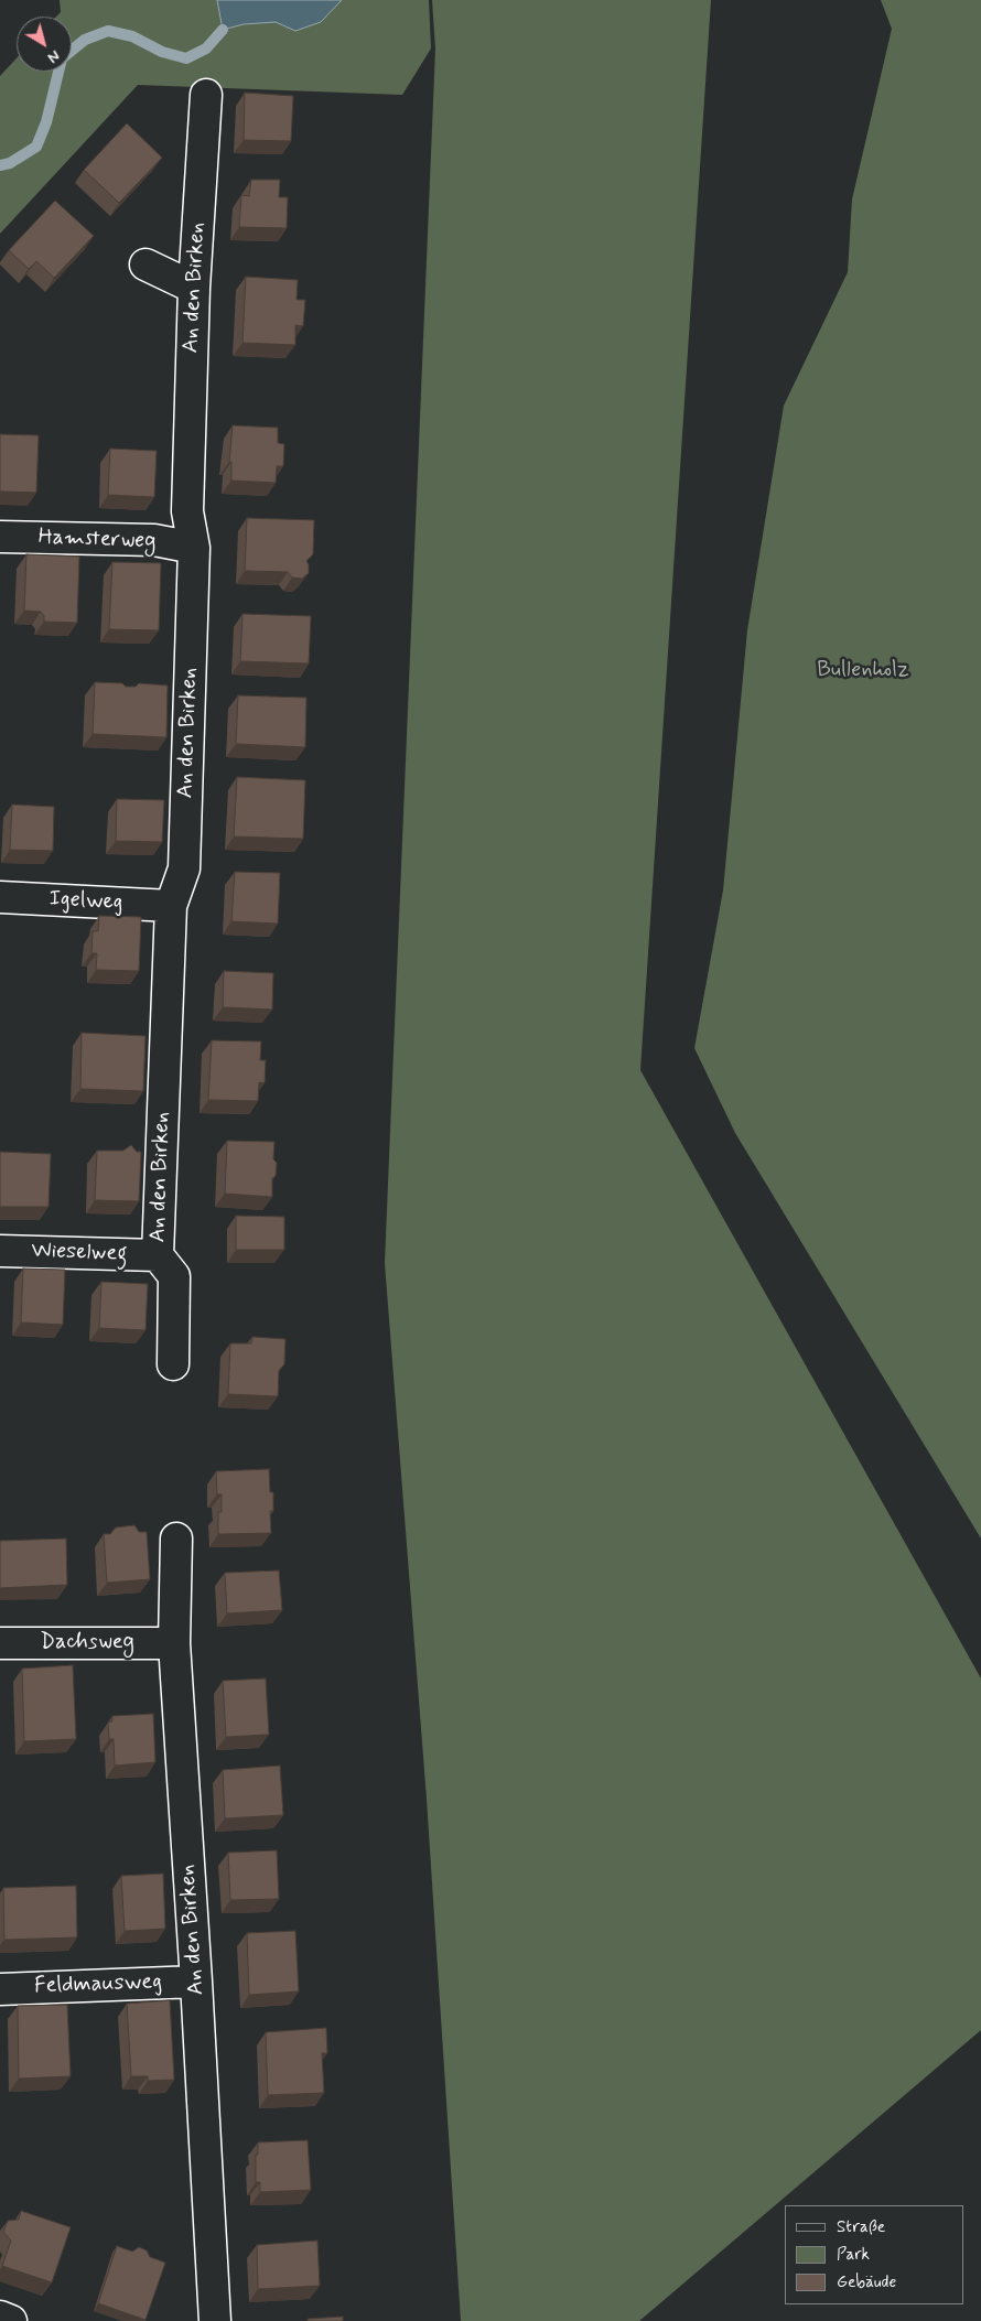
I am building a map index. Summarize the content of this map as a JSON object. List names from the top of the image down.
{
  "streets": {
    "street": [
      "An den Birken",
      "Hamsterweg",
      "Igelweg",
      "Wieselweg",
      "Dachsweg",
      "Feldmausweg"
    ]
  },
  "crossings": [
    ["An den Birken", "Hamsterweg"],
    ["An den Birken", "Igelweg"],
    ["An den Birken", "Wieselweg"],
    ["An den Birken", "Dachsweg"],
    ["An den Birken", "Feldmausweg"]
  ],
  "parks": ["Bullenholz"],
  "legend": ["Straße", "Park", "Gebäude"],
  "north": "bottom right"
}
